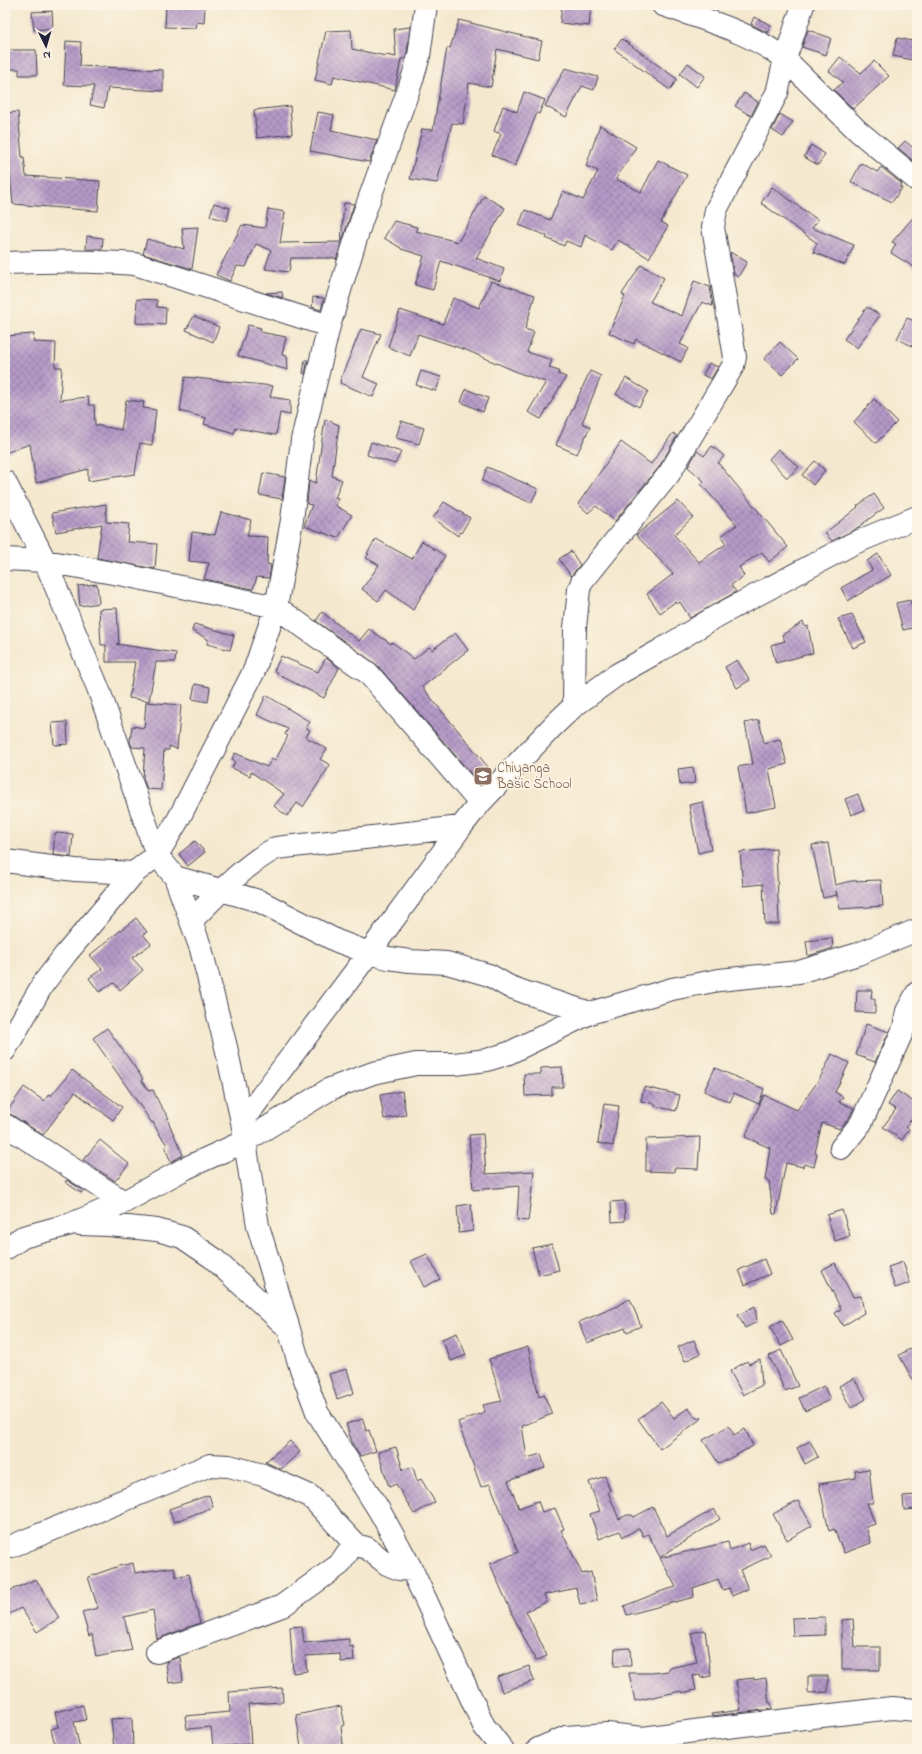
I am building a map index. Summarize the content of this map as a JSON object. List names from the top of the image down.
{
  "places": {
    "school or university": ["Chiyanga Basic School"]
  },
  "north": "bottom"
}
